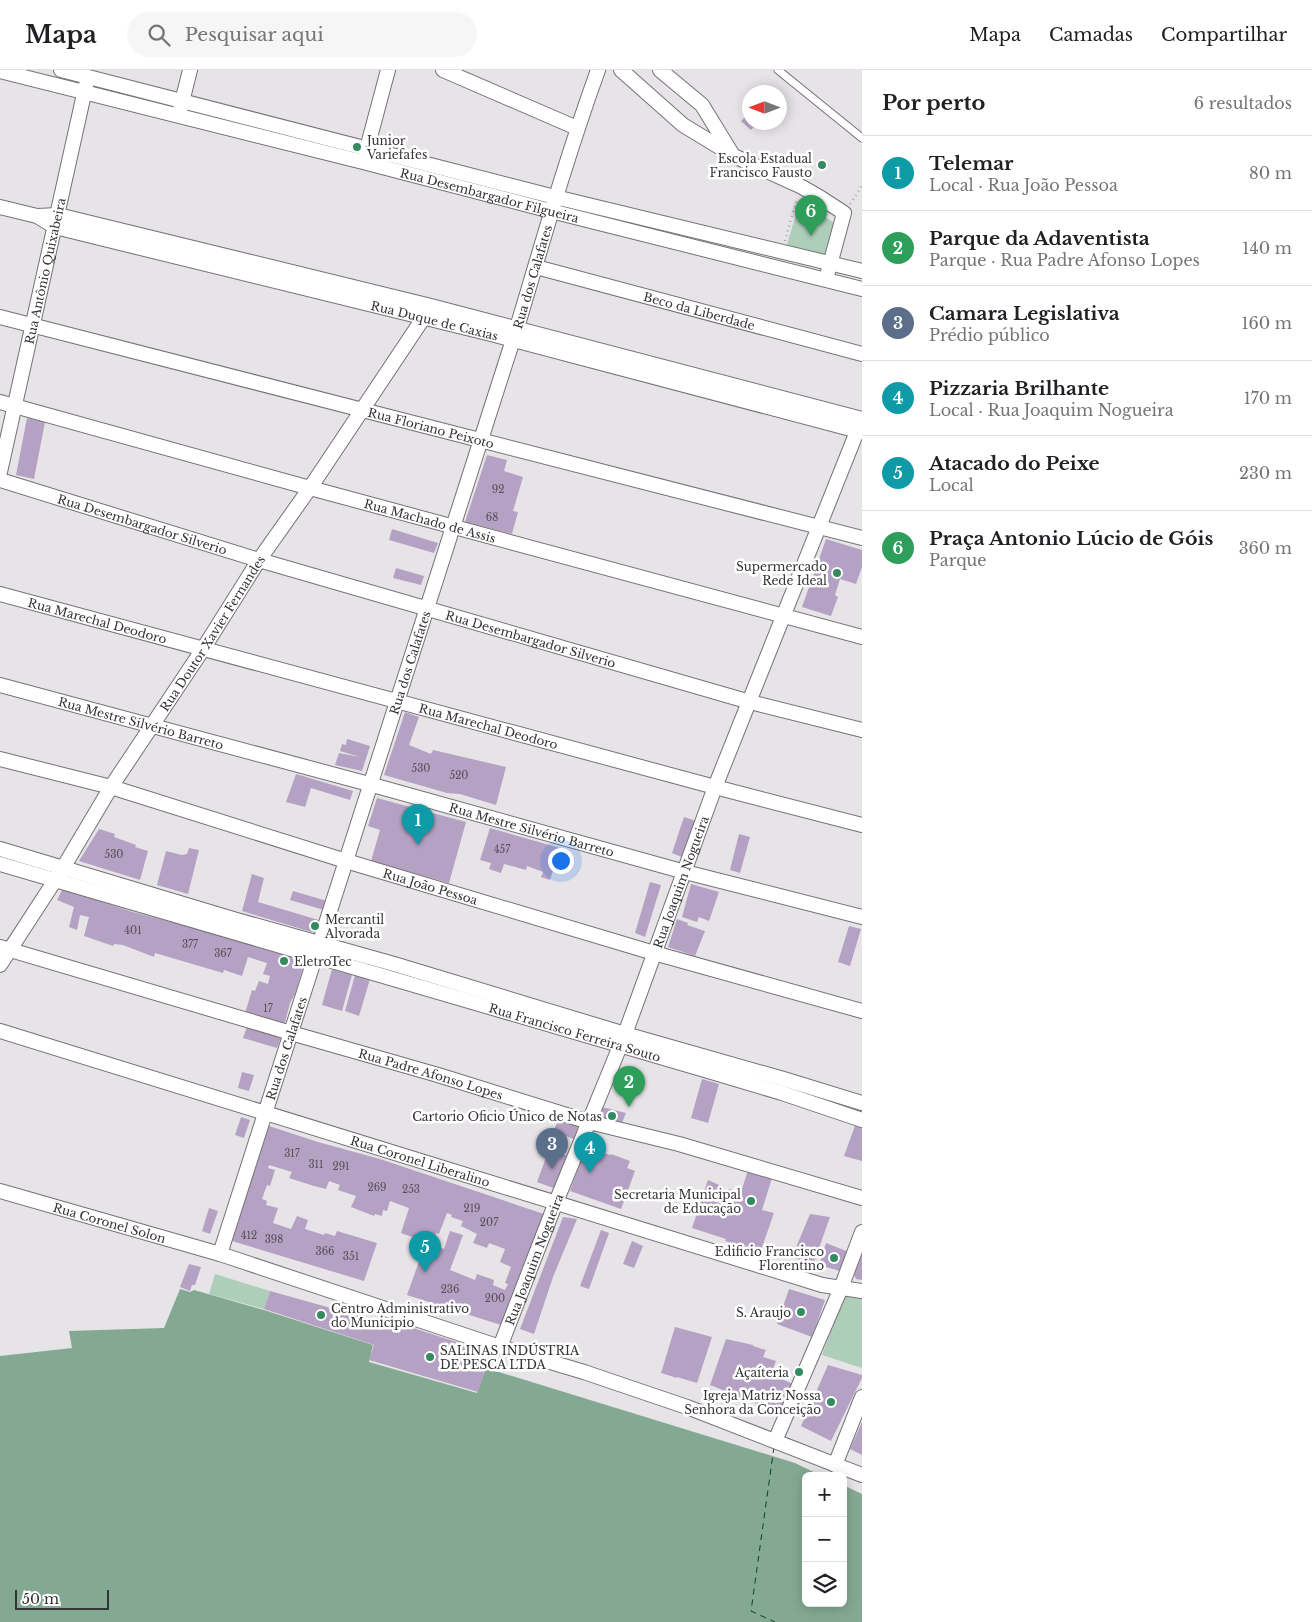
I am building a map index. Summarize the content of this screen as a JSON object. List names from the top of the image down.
{
  "streets": {
    "street": [
      "Rua Desembargador Filgueira",
      "Rua Antônio Quixabeira",
      "Rua dos Calafates",
      "Beco da Liberdade",
      "Rua Duque de Caxias",
      "Rua Floriano Peixoto",
      "Rua Machado de Assis",
      "Rua Desembargador Silverio",
      "Rua Marechal Deodoro",
      "Rua Doutor Xavier Fernandes",
      "Rua Mestre Silvério Barreto",
      "Rua Joaquim Nogueira",
      "Rua João Pessoa",
      "Rua Francisco Ferreira Souto",
      "Rua Padre Afonso Lopes",
      "Rua Coronel Liberalino",
      "Rua Coronel Solon"
    ]
  },
  "crossings": [
    ["Rua Desembargador Filgueira", "Rua Antônio Quixabeira"],
    ["Rua Desembargador Filgueira", "Rua dos Calafates"],
    ["Rua Antônio Quixabeira", "Rua Duque de Caxias"],
    ["Rua Antônio Quixabeira", "Rua Floriano Peixoto"],
    ["Rua Antônio Quixabeira", "Rua Machado de Assis"],
    ["Rua dos Calafates", "Beco da Liberdade"],
    ["Rua dos Calafates", "Rua Duque de Caxias"],
    ["Rua dos Calafates", "Rua Floriano Peixoto"],
    ["Rua dos Calafates", "Rua Machado de Assis"],
    ["Rua dos Calafates", "Rua Desembargador Silverio"],
    ["Rua dos Calafates", "Rua Marechal Deodoro"],
    ["Rua dos Calafates", "Rua Mestre Silvério Barreto"],
    ["Rua dos Calafates", "Rua João Pessoa"],
    ["Rua dos Calafates", "Rua Francisco Ferreira Souto"],
    ["Rua dos Calafates", "Rua Padre Afonso Lopes"],
    ["Rua dos Calafates", "Rua Coronel Liberalino"],
    ["Rua dos Calafates", "Rua Coronel Solon"],
    ["Rua Duque de Caxias", "Rua Doutor Xavier Fernandes"],
    ["Rua Duque de Caxias", "Rua Joaquim Nogueira"],
    ["Rua Floriano Peixoto", "Rua Doutor Xavier Fernandes"],
    ["Rua Floriano Peixoto", "Rua Joaquim Nogueira"],
    ["Rua Machado de Assis", "Rua Doutor Xavier Fernandes"],
    ["Rua Machado de Assis", "Rua Joaquim Nogueira"],
    ["Rua Desembargador Silverio", "Rua Doutor Xavier Fernandes"],
    ["Rua Desembargador Silverio", "Rua Joaquim Nogueira"],
    ["Rua Marechal Deodoro", "Rua Doutor Xavier Fernandes"],
    ["Rua Marechal Deodoro", "Rua Joaquim Nogueira"],
    ["Rua Doutor Xavier Fernandes", "Rua Mestre Silvério Barreto"],
    ["Rua Doutor Xavier Fernandes", "Rua João Pessoa"],
    ["Rua Doutor Xavier Fernandes", "Rua Francisco Ferreira Souto"],
    ["Rua Doutor Xavier Fernandes", "Rua Padre Afonso Lopes"],
    ["Rua Mestre Silvério Barreto", "Rua Joaquim Nogueira"],
    ["Rua Joaquim Nogueira", "Rua João Pessoa"],
    ["Rua Joaquim Nogueira", "Rua Francisco Ferreira Souto"],
    ["Rua Joaquim Nogueira", "Rua Padre Afonso Lopes"],
    ["Rua Joaquim Nogueira", "Rua Coronel Liberalino"],
    ["Rua Joaquim Nogueira", "Rua Coronel Solon"]
  ],
  "places": [
    "Junior Variefafes",
    "Escola Estadual Francisco Fausto",
    "Supermercado Rede Ideal",
    "Mercantil Alvorada",
    "EletroTec",
    "Cartorio Oficio Único de Notas",
    "Secretaria Municipal de Educação",
    "Edificio Francisco Florentino",
    "S. Araujo",
    "Centro Administrativo do Municipio",
    "SALINAS INDÚSTRIA DE PESCA LTDA",
    "Açaíteria",
    "Igreja Matriz Nossa Senhora da Conceição"
  ],
  "house_numbers": [
    "92",
    "68",
    "530",
    "520",
    "457",
    "530",
    "401",
    "377",
    "367",
    "17",
    "317",
    "311",
    "291",
    "269",
    "253",
    "219",
    "207",
    "412",
    "398",
    "366",
    "351",
    "236",
    "200"
  ],
  "scale_bar": "50 m",
  "north": "left",
  "page": {
    "header": "Mapa",
    "search": "Pesquisar aqui",
    "nav": ["Mapa", "Camadas", "Compartilhar"],
    "heading": ["Por perto", "6 resultados"],
    "list": [
      {
        "mark": "1",
        "name": "Telemar",
        "note": "Local · Rua João Pessoa",
        "value": "80 m"
      },
      {
        "mark": "2",
        "name": "Parque da Adaventista",
        "note": "Parque · Rua Padre Afonso Lopes",
        "value": "140 m"
      },
      {
        "mark": "3",
        "name": "Camara Legislativa",
        "note": "Prédio público",
        "value": "160 m"
      },
      {
        "mark": "4",
        "name": "Pizzaria Brilhante",
        "note": "Local · Rua Joaquim Nogueira",
        "value": "170 m"
      },
      {
        "mark": "5",
        "name": "Atacado do Peixe",
        "note": "Local",
        "value": "230 m"
      },
      {
        "mark": "6",
        "name": "Praça Antonio Lúcio de Góis",
        "note": "Parque",
        "value": "360 m"
      }
    ],
    "pins": [
      "6",
      "1",
      "2",
      "3",
      "4",
      "5"
    ],
    "map_buttons": ["+", "−"],
    "scale": "50 m"
  }
}
